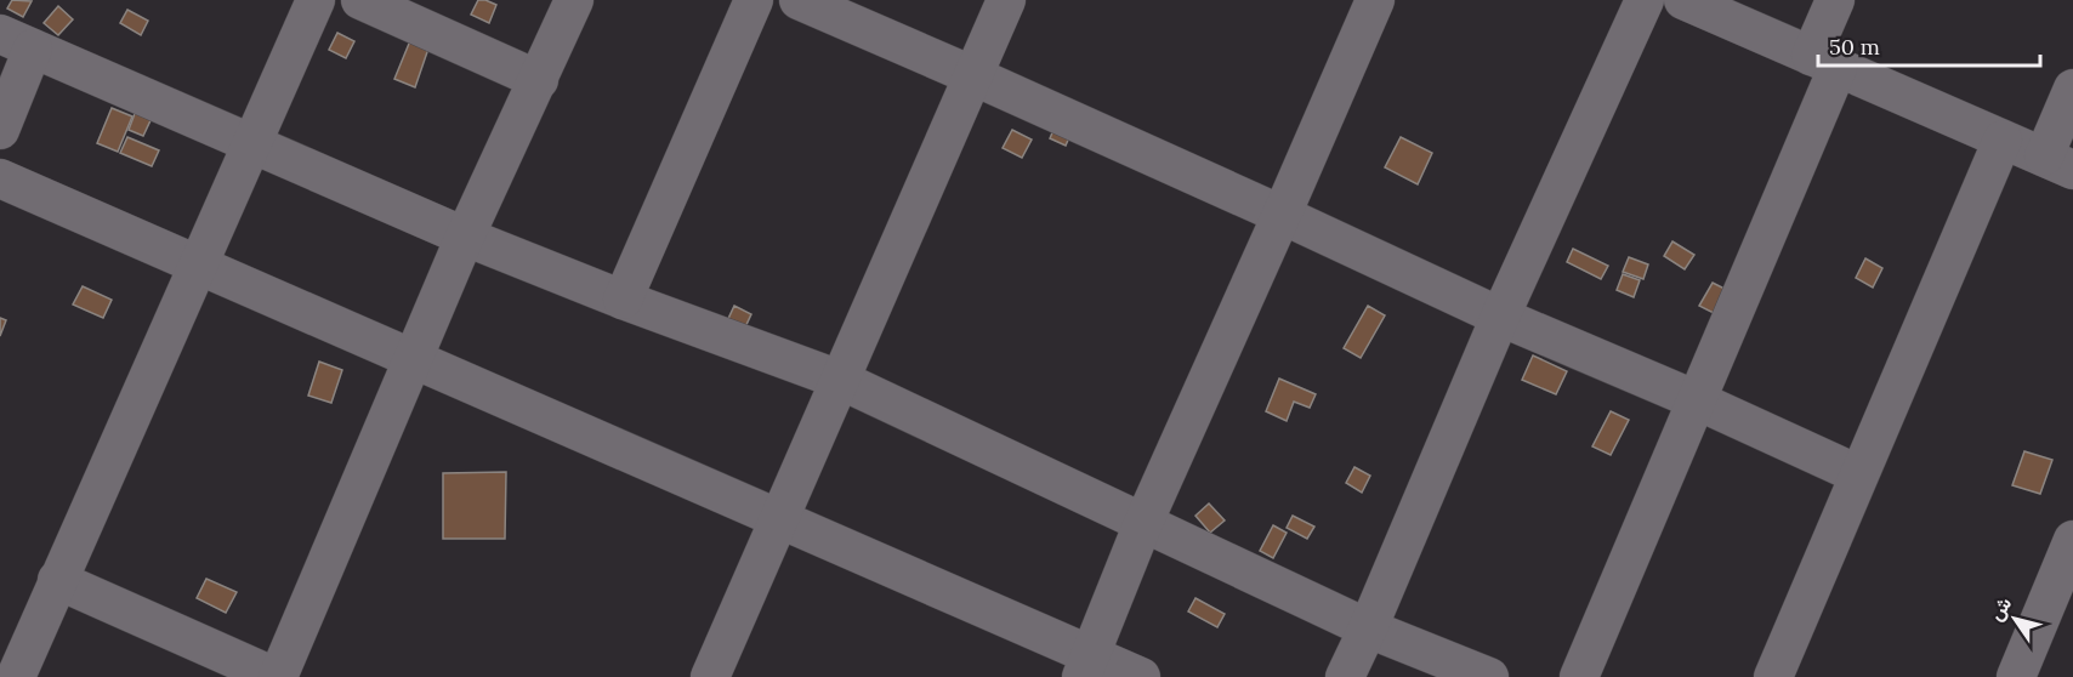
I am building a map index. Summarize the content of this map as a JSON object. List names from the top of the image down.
{
  "scale_bar": "50 m",
  "north": "top left"
}
